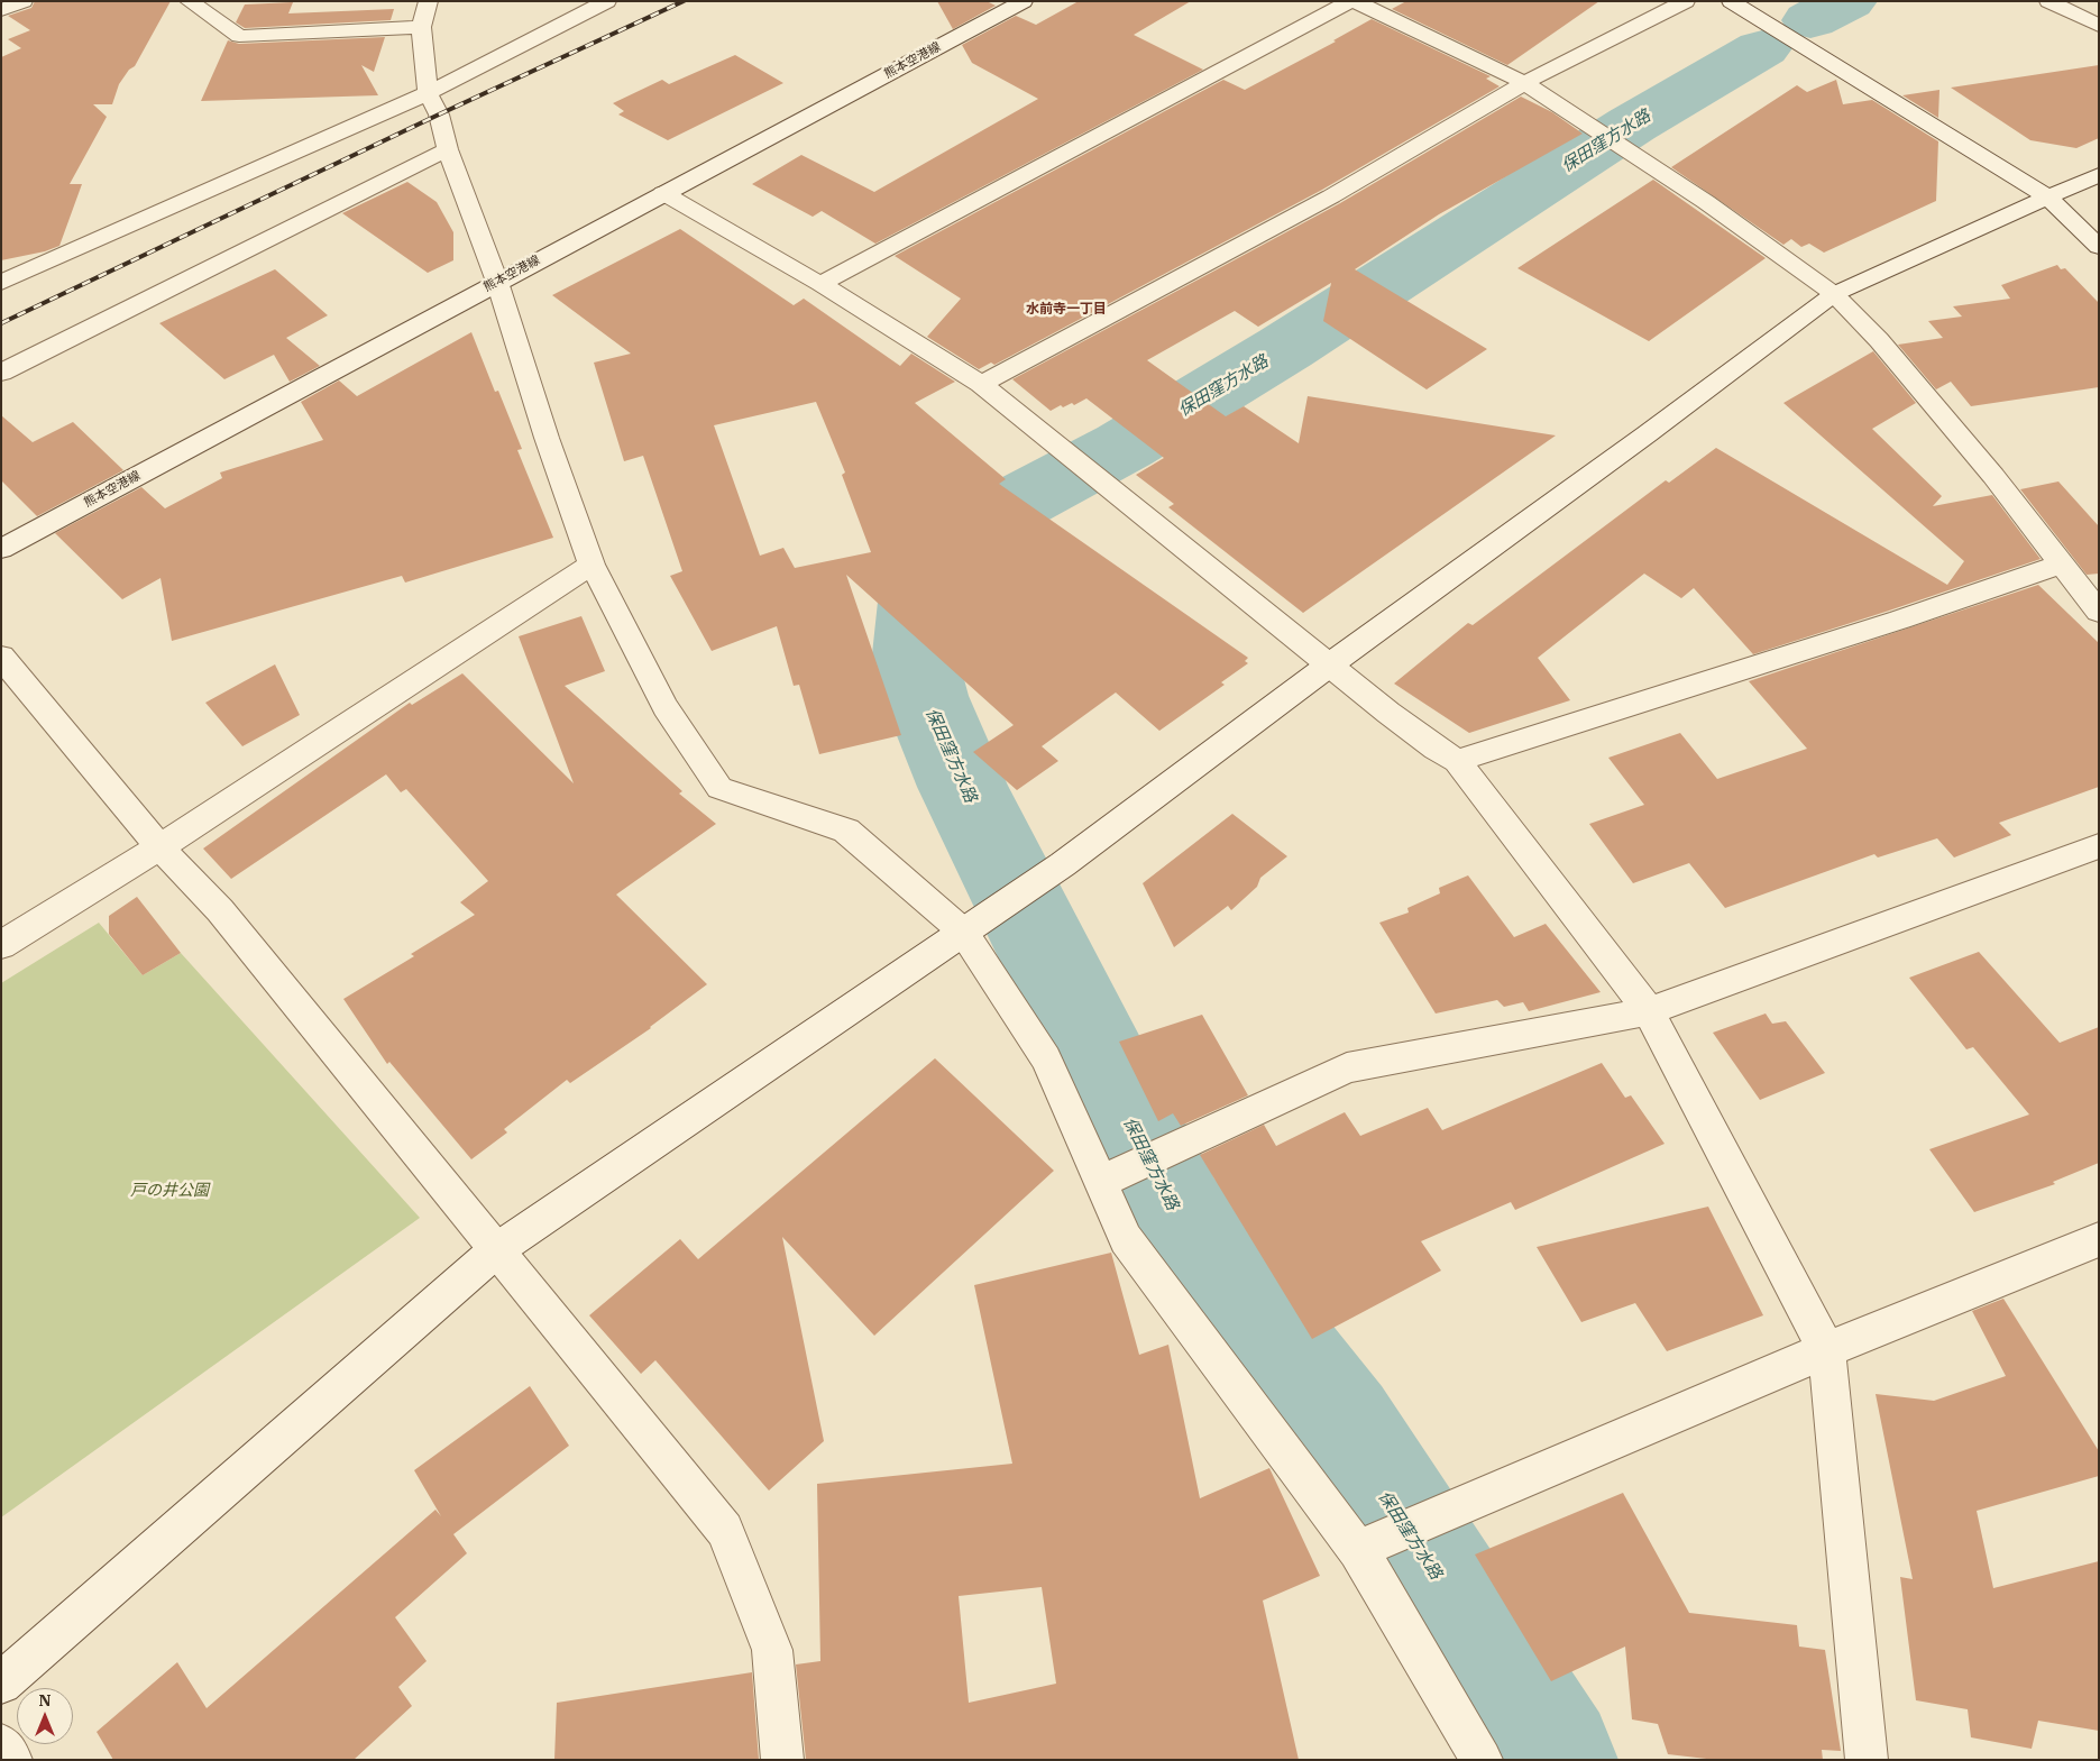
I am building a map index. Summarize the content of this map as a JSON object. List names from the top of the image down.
{
  "streets": {
    "street": ["熊本空港線"]
  },
  "districts": ["水前寺一丁目"],
  "water": ["保田窪方水路"],
  "parks": ["戸の井公園"],
  "north": "top"
}
